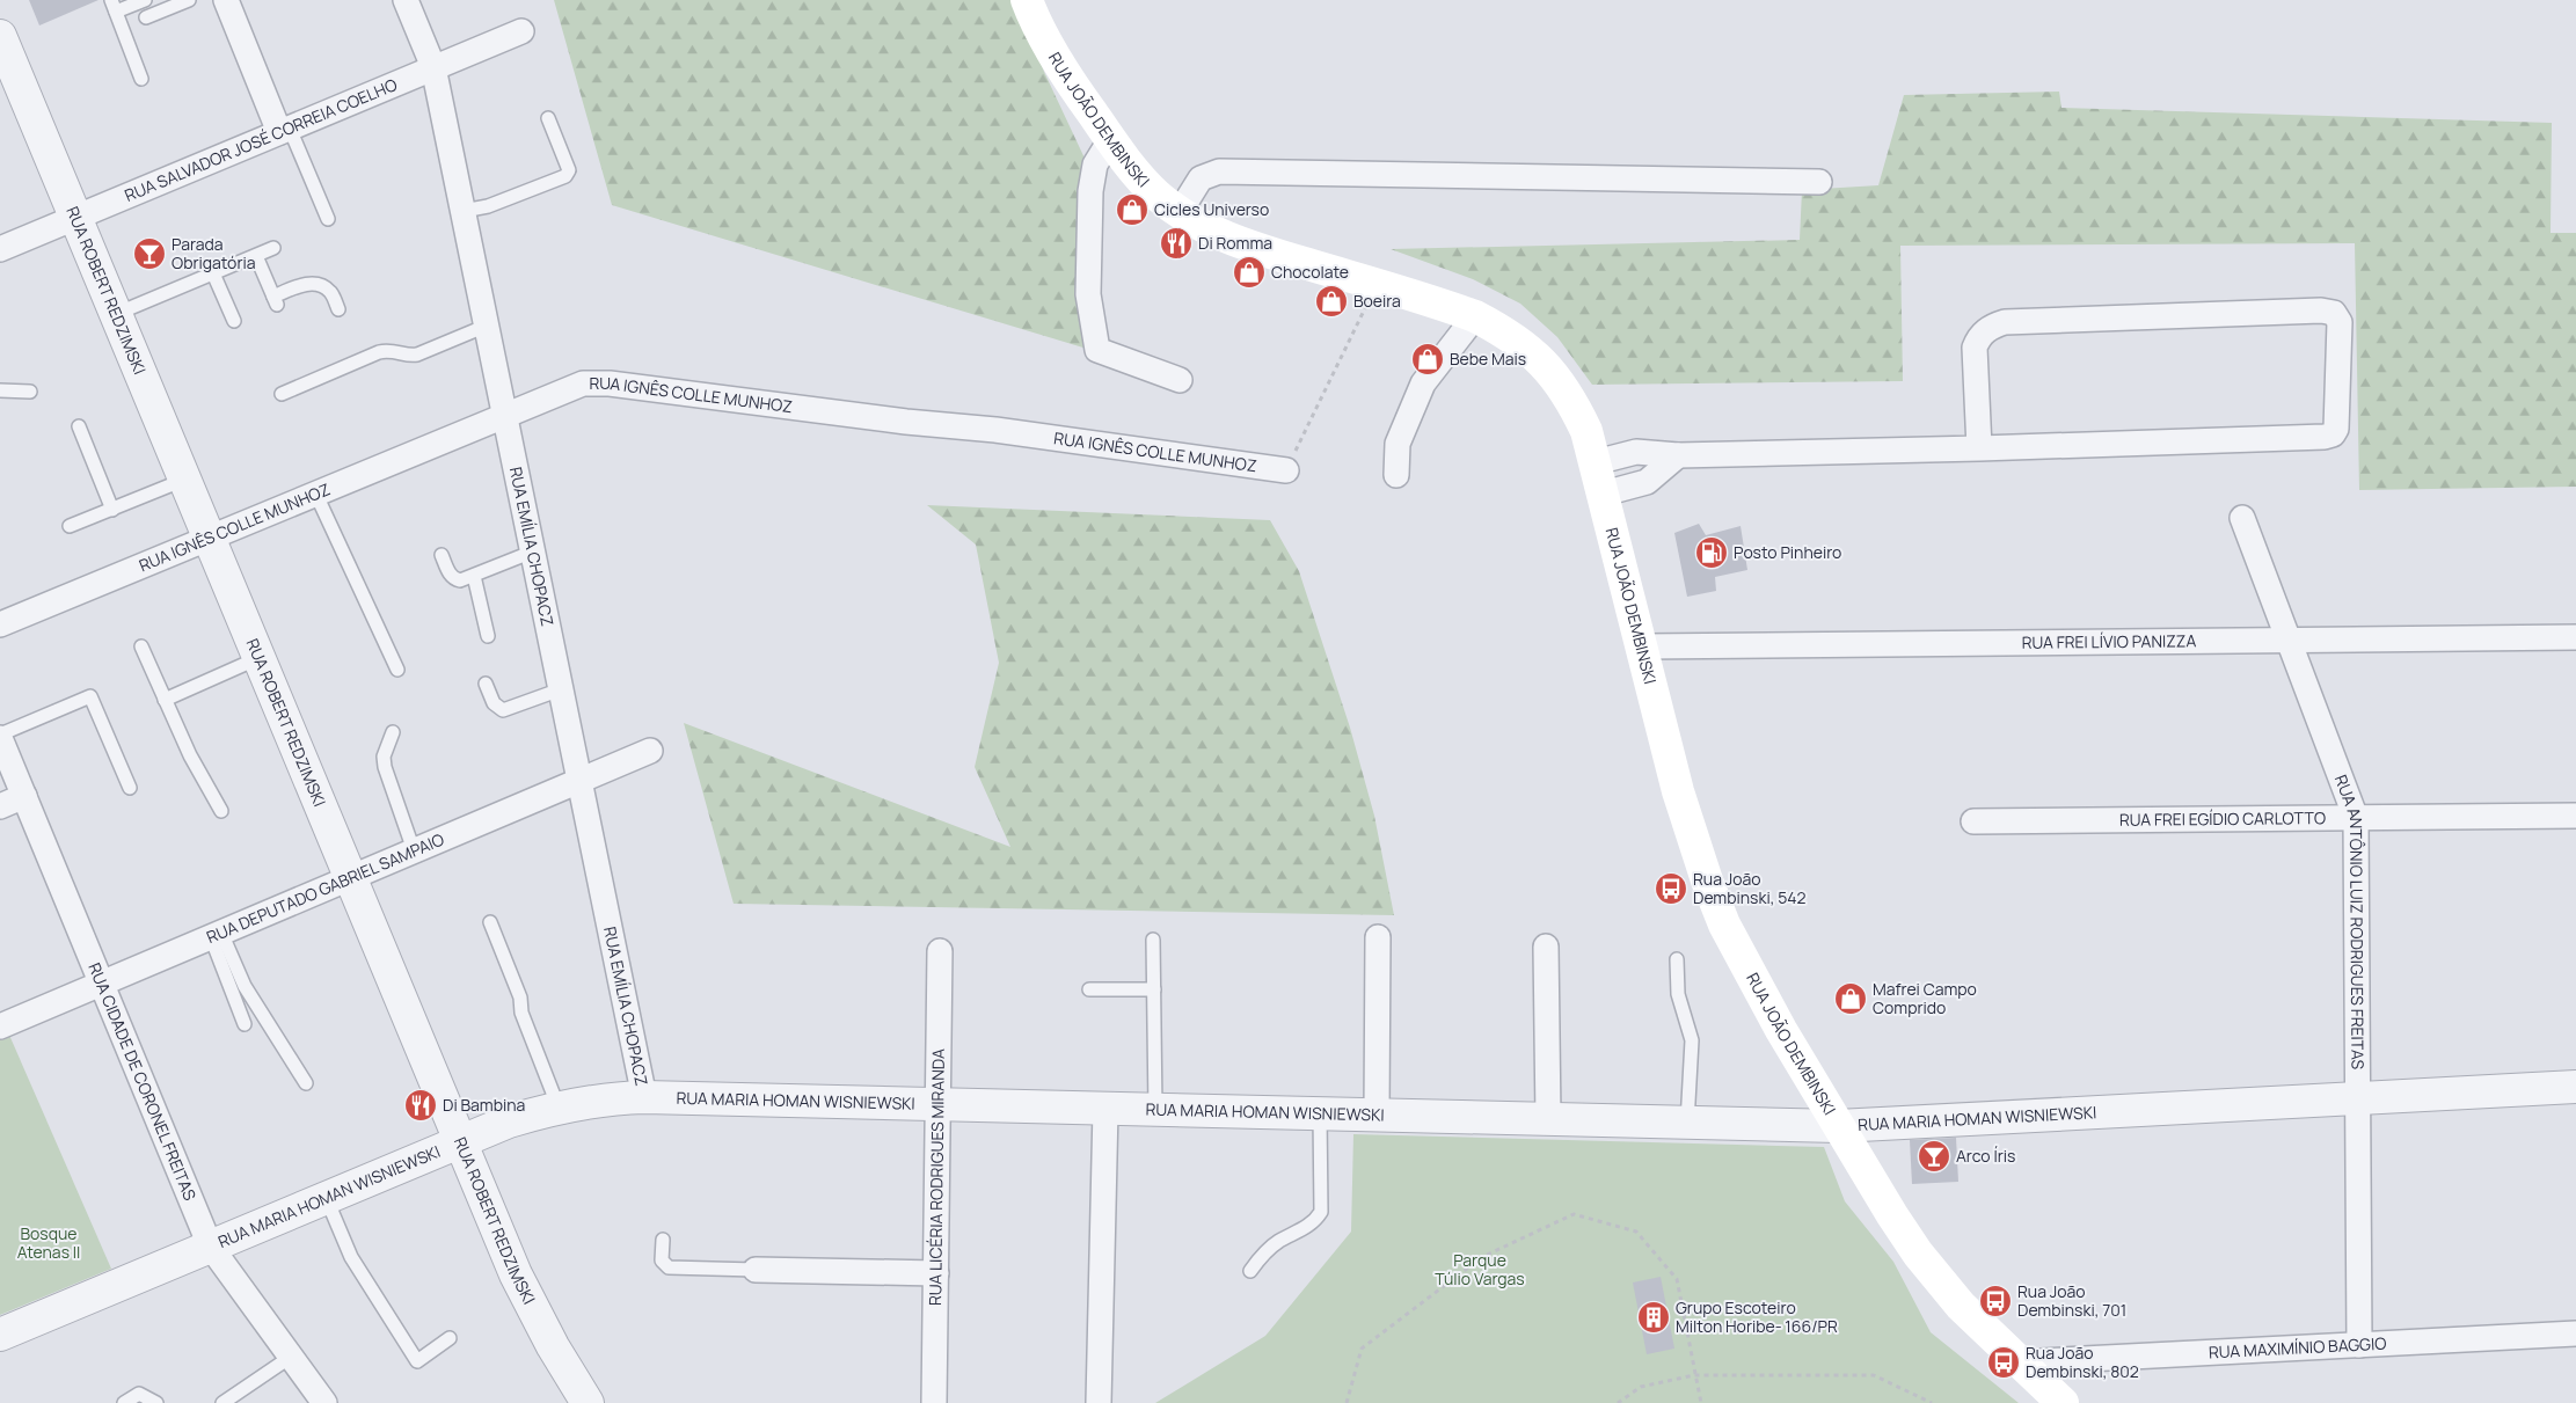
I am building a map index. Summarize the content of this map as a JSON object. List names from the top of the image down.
{
  "streets": {
    "main road": ["RUA JOÃO DEMBINSKI"],
    "street": [
      "RUA SALVADOR JOSÉ CORREIA COELHO",
      "RUA ROBERT REDZIMSKI",
      "RUA IGNÊS COLLE MUNHOZ",
      "RUA EMÍLIA CHOPACZ",
      "RUA FREI LÍVIO PANIZZA",
      "RUA FREI EGÍDIO CARLOTTO",
      "RUA DEPUTADO GABRIEL SAMPAIO",
      "RUA ANTÔNIO LUIZ RODRIGUES FREITAS",
      "RUA CIDADE DE CORONEL FREITAS",
      "RUA MARIA HOMAN WISNIEWSKI",
      "RUA LICÉRIA RODRIGUES MIRANDA",
      "RUA MAXIMÍNIO BAGGIO"
    ]
  },
  "crossings": [
    ["RUA JOÃO DEMBINSKI", "RUA FREI LÍVIO PANIZZA"],
    ["RUA JOÃO DEMBINSKI", "RUA MARIA HOMAN WISNIEWSKI"],
    ["RUA JOÃO DEMBINSKI", "RUA MAXIMÍNIO BAGGIO"],
    ["RUA SALVADOR JOSÉ CORREIA COELHO", "RUA ROBERT REDZIMSKI"],
    ["RUA SALVADOR JOSÉ CORREIA COELHO", "RUA EMÍLIA CHOPACZ"],
    ["RUA ROBERT REDZIMSKI", "RUA IGNÊS COLLE MUNHOZ"],
    ["RUA ROBERT REDZIMSKI", "RUA DEPUTADO GABRIEL SAMPAIO"],
    ["RUA ROBERT REDZIMSKI", "RUA MARIA HOMAN WISNIEWSKI"],
    ["RUA IGNÊS COLLE MUNHOZ", "RUA EMÍLIA CHOPACZ"],
    ["RUA EMÍLIA CHOPACZ", "RUA DEPUTADO GABRIEL SAMPAIO"],
    ["RUA EMÍLIA CHOPACZ", "RUA MARIA HOMAN WISNIEWSKI"],
    ["RUA FREI LÍVIO PANIZZA", "RUA ANTÔNIO LUIZ RODRIGUES FREITAS"],
    ["RUA FREI EGÍDIO CARLOTTO", "RUA ANTÔNIO LUIZ RODRIGUES FREITAS"],
    ["RUA DEPUTADO GABRIEL SAMPAIO", "RUA CIDADE DE CORONEL FREITAS"],
    ["RUA ANTÔNIO LUIZ RODRIGUES FREITAS", "RUA MARIA HOMAN WISNIEWSKI"],
    ["RUA ANTÔNIO LUIZ RODRIGUES FREITAS", "RUA MAXIMÍNIO BAGGIO"],
    ["RUA CIDADE DE CORONEL FREITAS", "RUA MARIA HOMAN WISNIEWSKI"],
    ["RUA MARIA HOMAN WISNIEWSKI", "RUA LICÉRIA RODRIGUES MIRANDA"]
  ],
  "parks": ["Bosque Atenas II", "Parque Túlio Vargas"],
  "places": {
    "shop": [
      "Cicles Universo",
      "Chocolate",
      "Boeira",
      "Bebe Mais",
      "Mafrei Campo Comprido"
    ],
    "restaurant": ["Di Romma", "Di Bambina"],
    "bar": ["Parada Obrigatória", "Arco Íris"],
    "fuel station": ["Posto Pinheiro"],
    "bus stop": ["Rua João Dembinski, 542", "Rua João Dembinski, 701", "Rua João Dembinski, 802"],
    "building": ["Grupo Escoteiro Milton Horibe- 166/PR"]
  }
}
